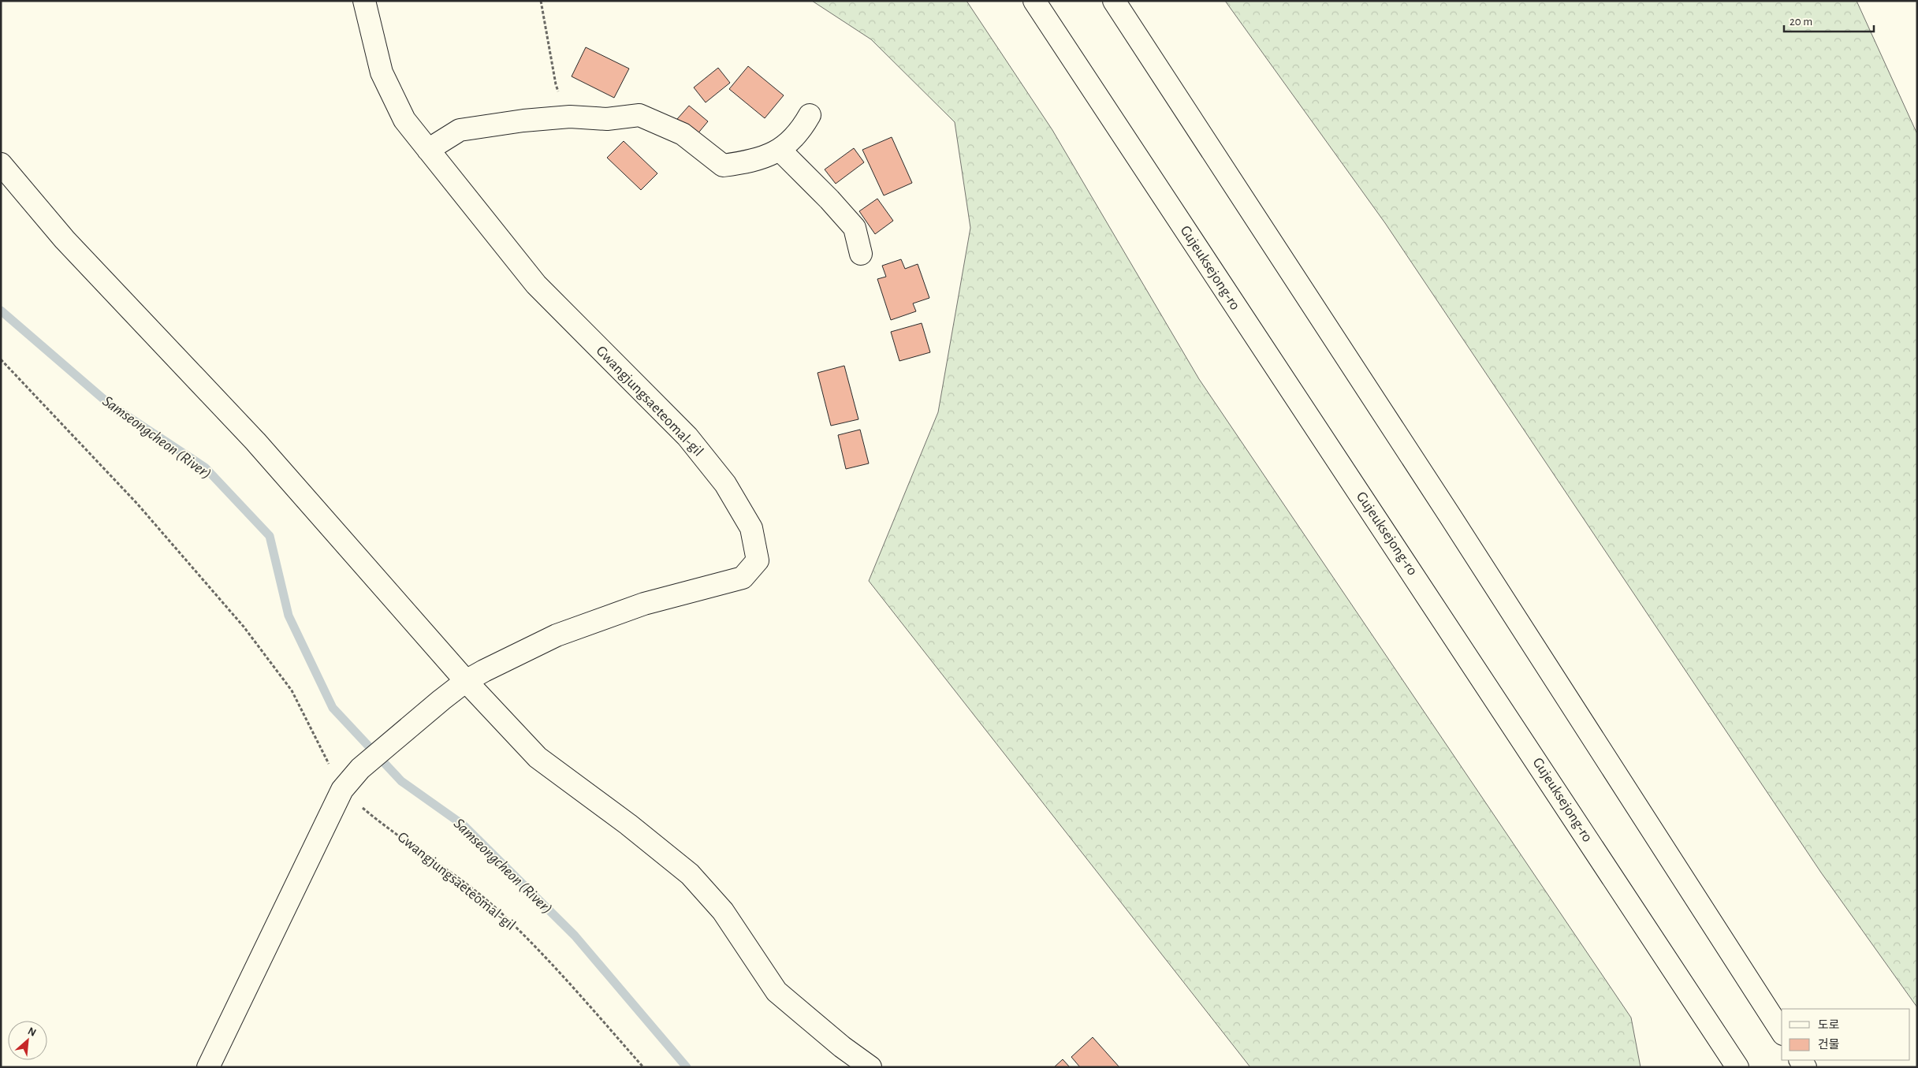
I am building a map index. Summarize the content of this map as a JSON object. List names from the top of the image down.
{
  "streets": {
    "main road": ["Gujeuksejong-ro", "Gwangjungsaeteomal-gil"]
  },
  "water": ["Samseongcheon (River)"],
  "legend": ["도로", "건물"],
  "scale_bar": "20 m",
  "north": "top right"
}
